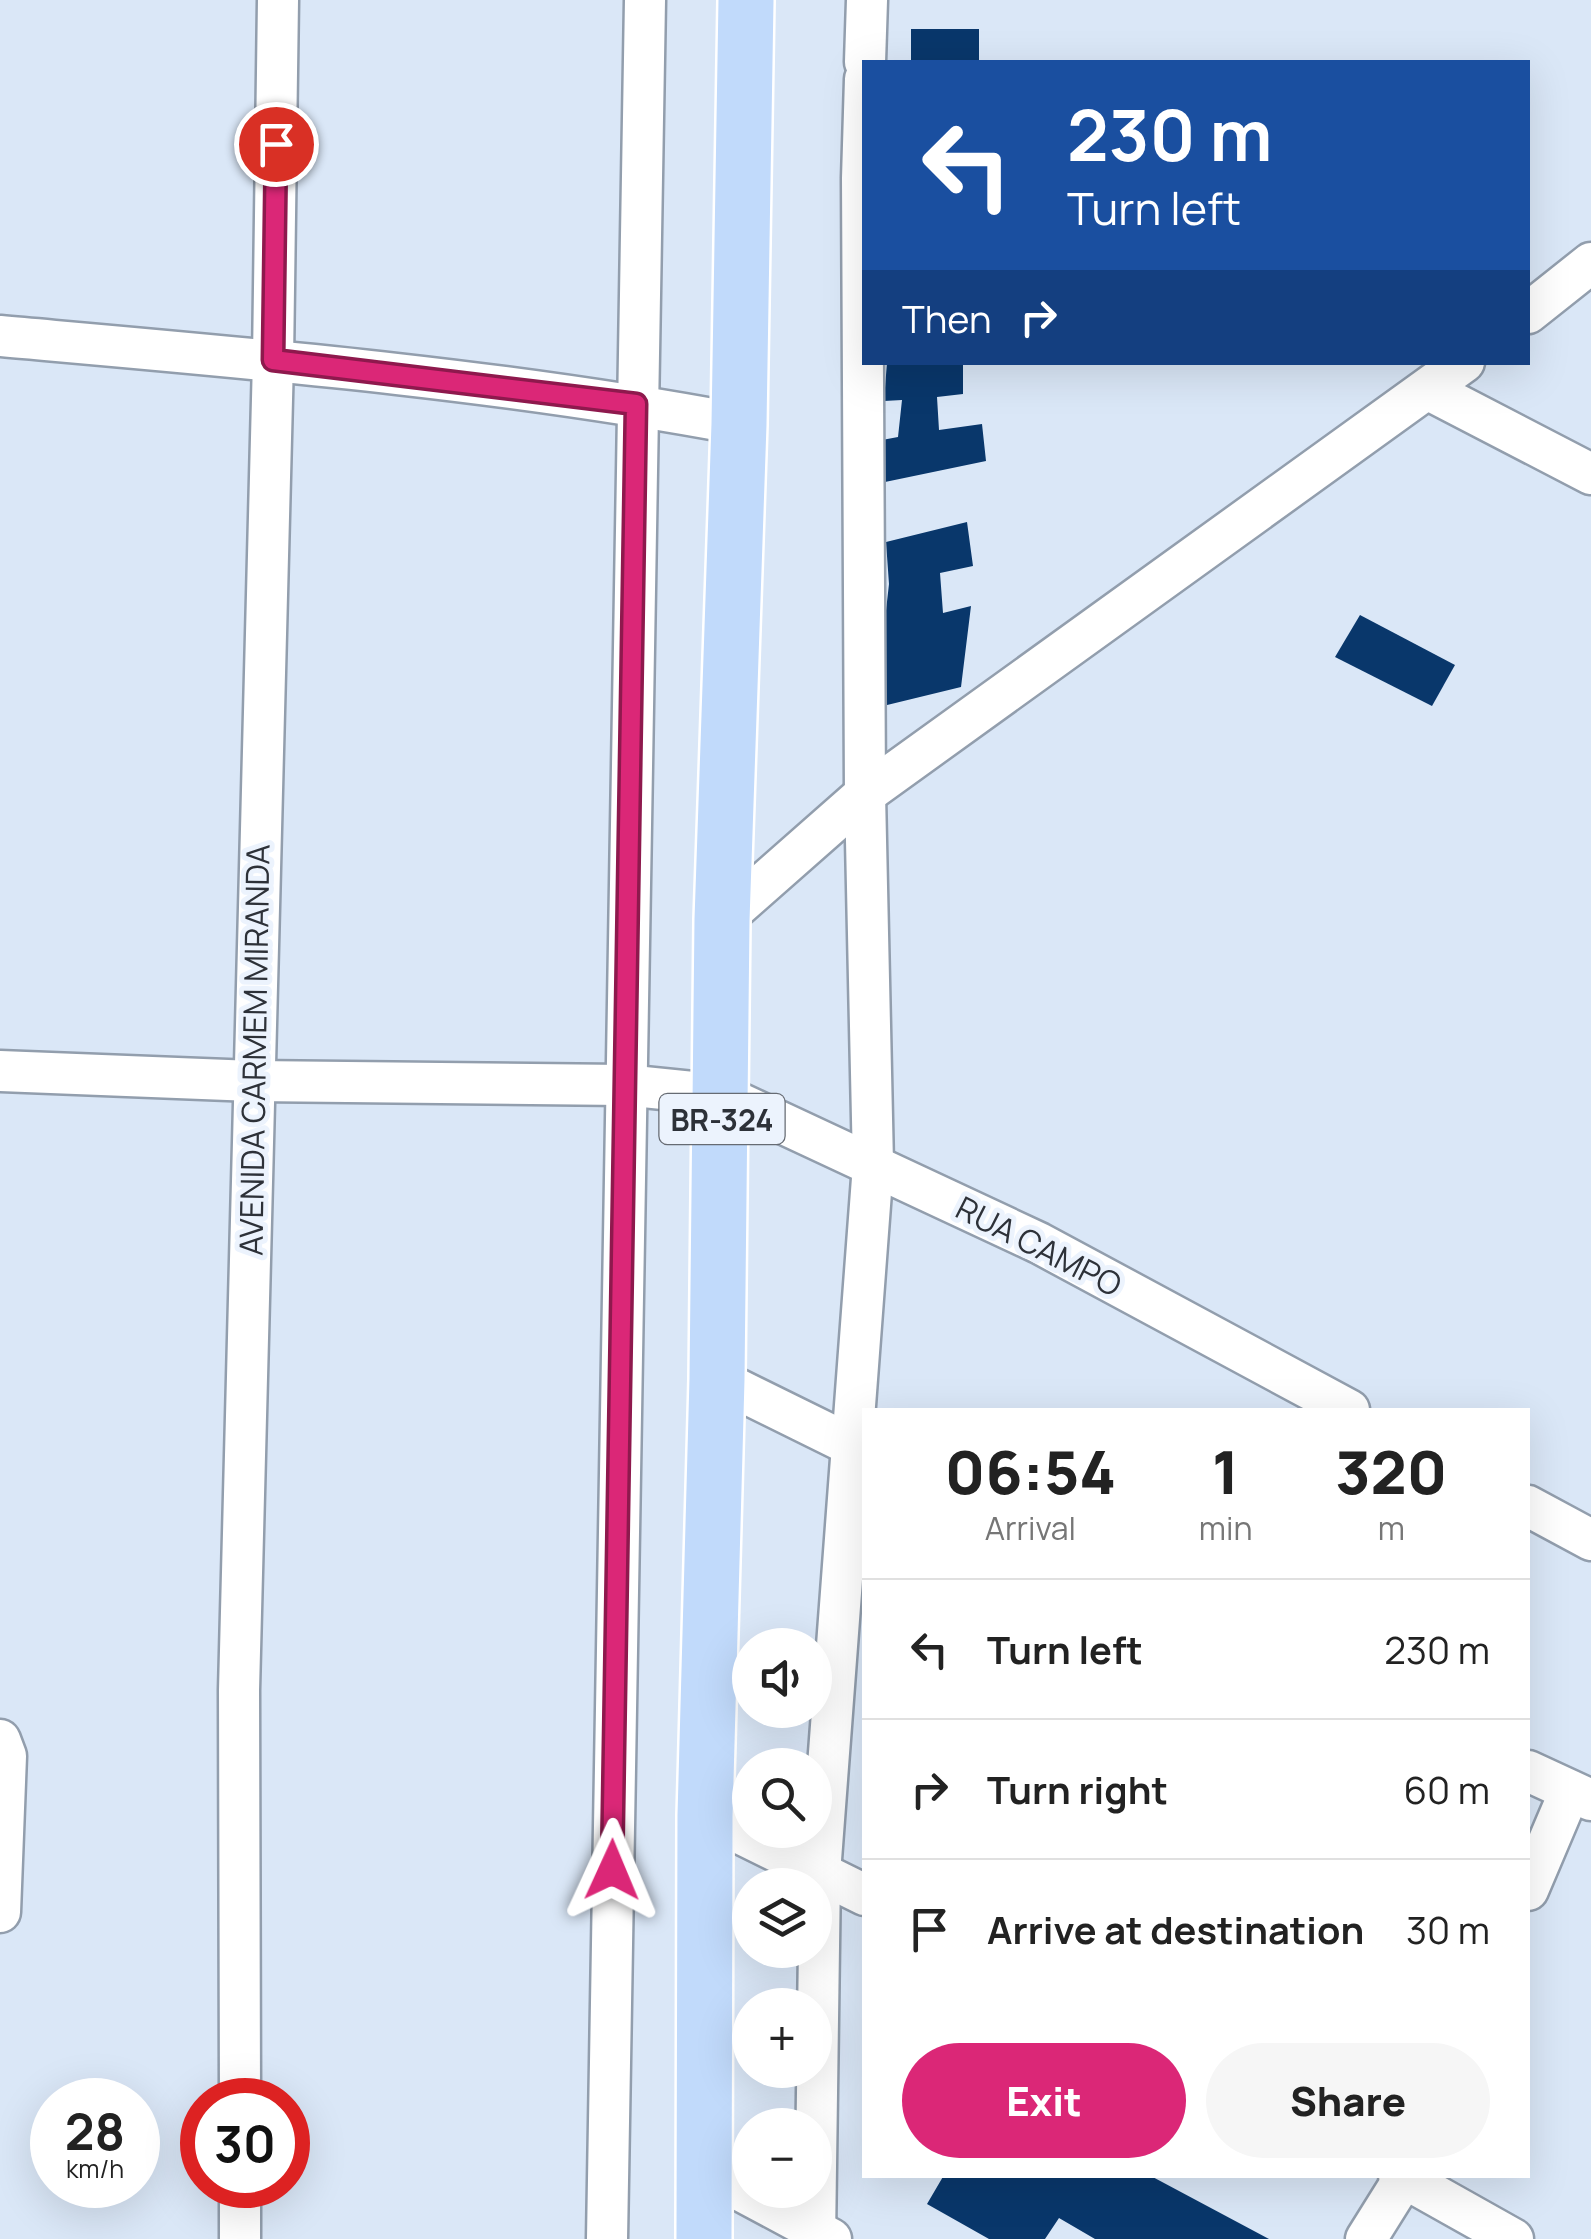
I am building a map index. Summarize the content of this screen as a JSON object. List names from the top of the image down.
{
  "streets": {
    "main road": ["BR-324"],
    "street": ["AVENIDA CARMEM MIRANDA", "RUA CAMPO"]
  },
  "crossings": [
    ["AVENIDA CARMEM MIRANDA", "RUA CAMPO"],
    ["BR-324", "RUA CAMPO"]
  ],
  "page": {
    "turn": ["230 m", "Turn left"],
    "then": "Then",
    "eta": [
      "06:54",
      "Arrival",
      "1",
      "min",
      "320",
      "m"
    ],
    "list": [
      {
        "name": "Turn left",
        "value": "230 m"
      },
      {
        "name": "Turn right",
        "value": "60 m"
      },
      {
        "name": "Arrive at destination",
        "value": "30 m"
      }
    ],
    "map_buttons": ["+", "−"],
    "buttons": ["Exit", "Share"],
    "speed": "28 km/h",
    "limit": "30"
  }
}
